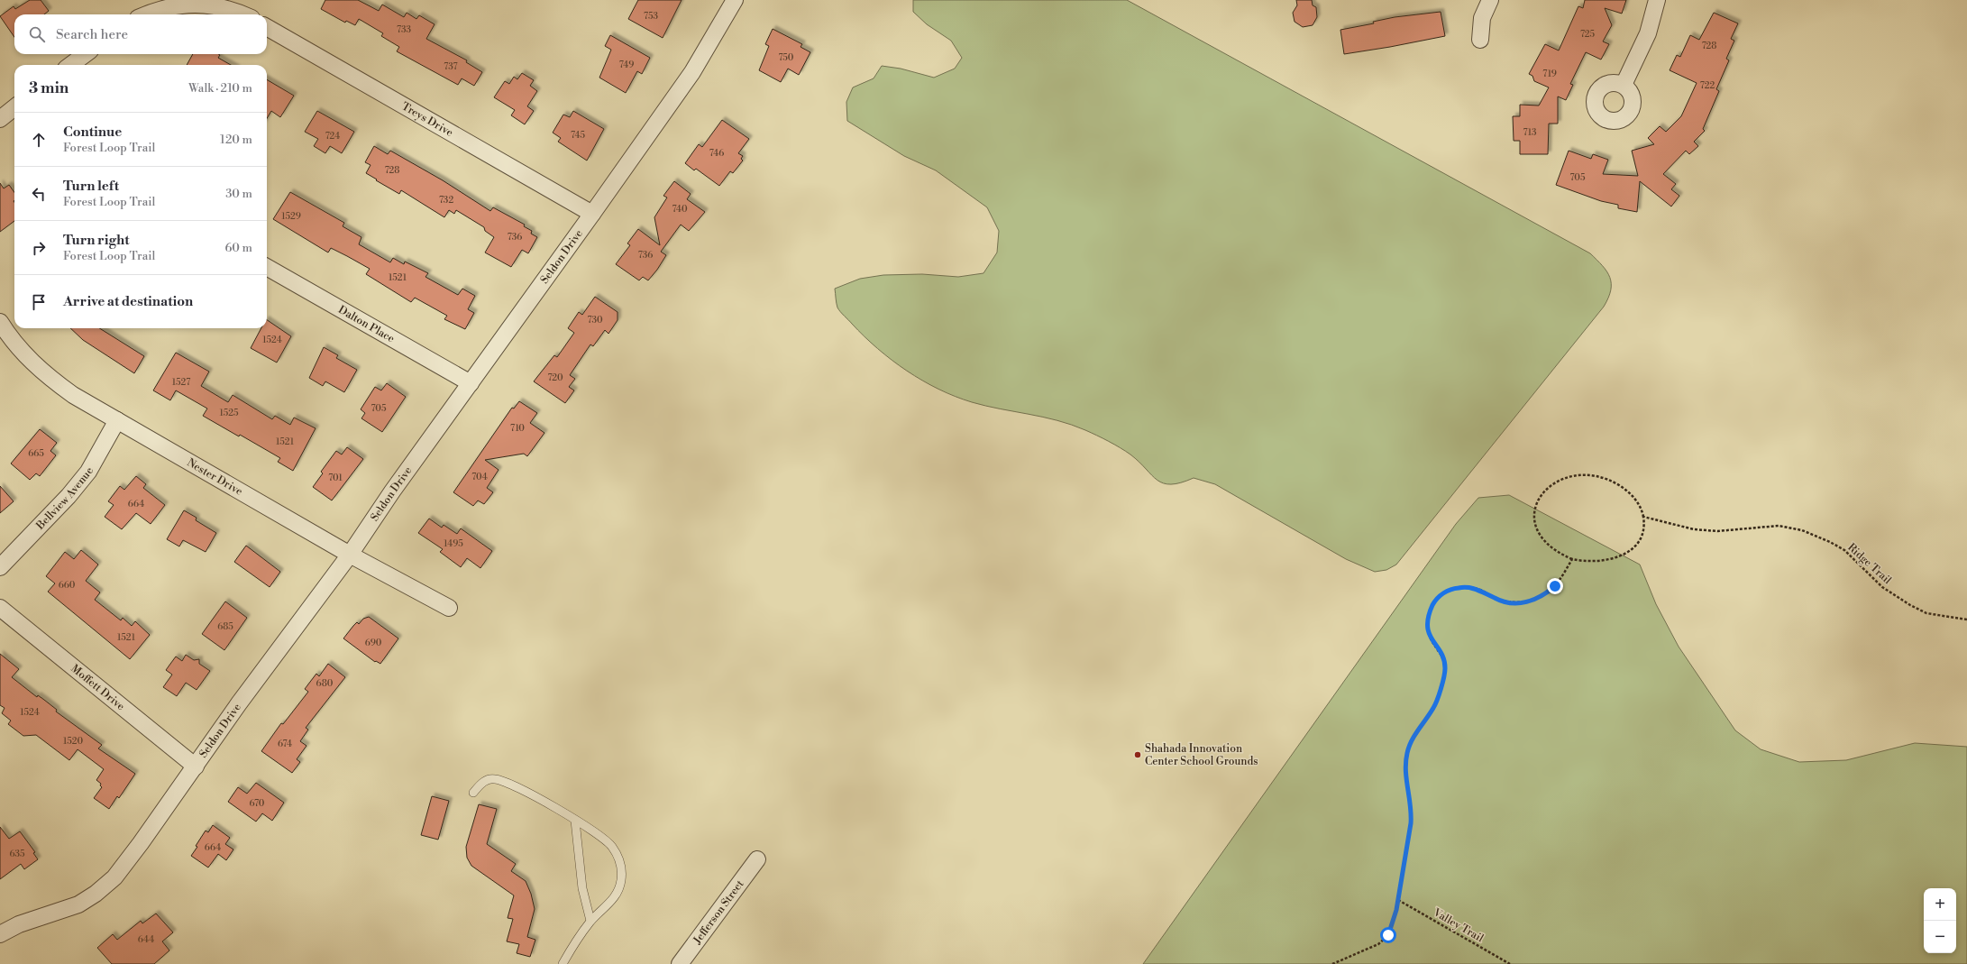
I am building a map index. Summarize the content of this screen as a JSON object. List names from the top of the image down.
{
  "streets": {
    "street": [
      "Treys Drive",
      "Seldon Drive",
      "Dalton Place",
      "Nester Drive",
      "Bellview Avenue",
      "Moffett Drive",
      "Jefferson Street"
    ],
    "path": ["Ridge Trail", "Valley Trail"]
  },
  "crossings": [
    ["Treys Drive", "Seldon Drive"],
    ["Seldon Drive", "Dalton Place"],
    ["Seldon Drive", "Nester Drive"],
    ["Seldon Drive", "Moffett Drive"],
    ["Nester Drive", "Bellview Avenue"]
  ],
  "places": ["Shahada Innovation Center School Grounds"],
  "house_numbers": [
    "753",
    "733",
    "725",
    "728",
    "750",
    "749",
    "737",
    "719",
    "722",
    "713",
    "745",
    "724",
    "746",
    "728",
    "705",
    "732",
    "740",
    "1529",
    "736",
    "736",
    "1521",
    "730",
    "1524",
    "720",
    "1527",
    "705",
    "1525",
    "710",
    "1521",
    "665",
    "704",
    "701",
    "664",
    "1495",
    "660",
    "685",
    "1521",
    "690",
    "680",
    "1524",
    "1520",
    "674",
    "670",
    "664",
    "635",
    "644"
  ],
  "page": {
    "search": "Search here",
    "heading": ["3 min", "Walk · 210 m"],
    "list": [
      ["Continue", "Forest Loop Trail", "120 m"],
      ["Turn left", "Forest Loop Trail", "30 m"],
      ["Turn right", "Forest Loop Trail", "60 m"],
      "Arrive at destination"
    ],
    "map_buttons": ["+", "−"]
  }
}
